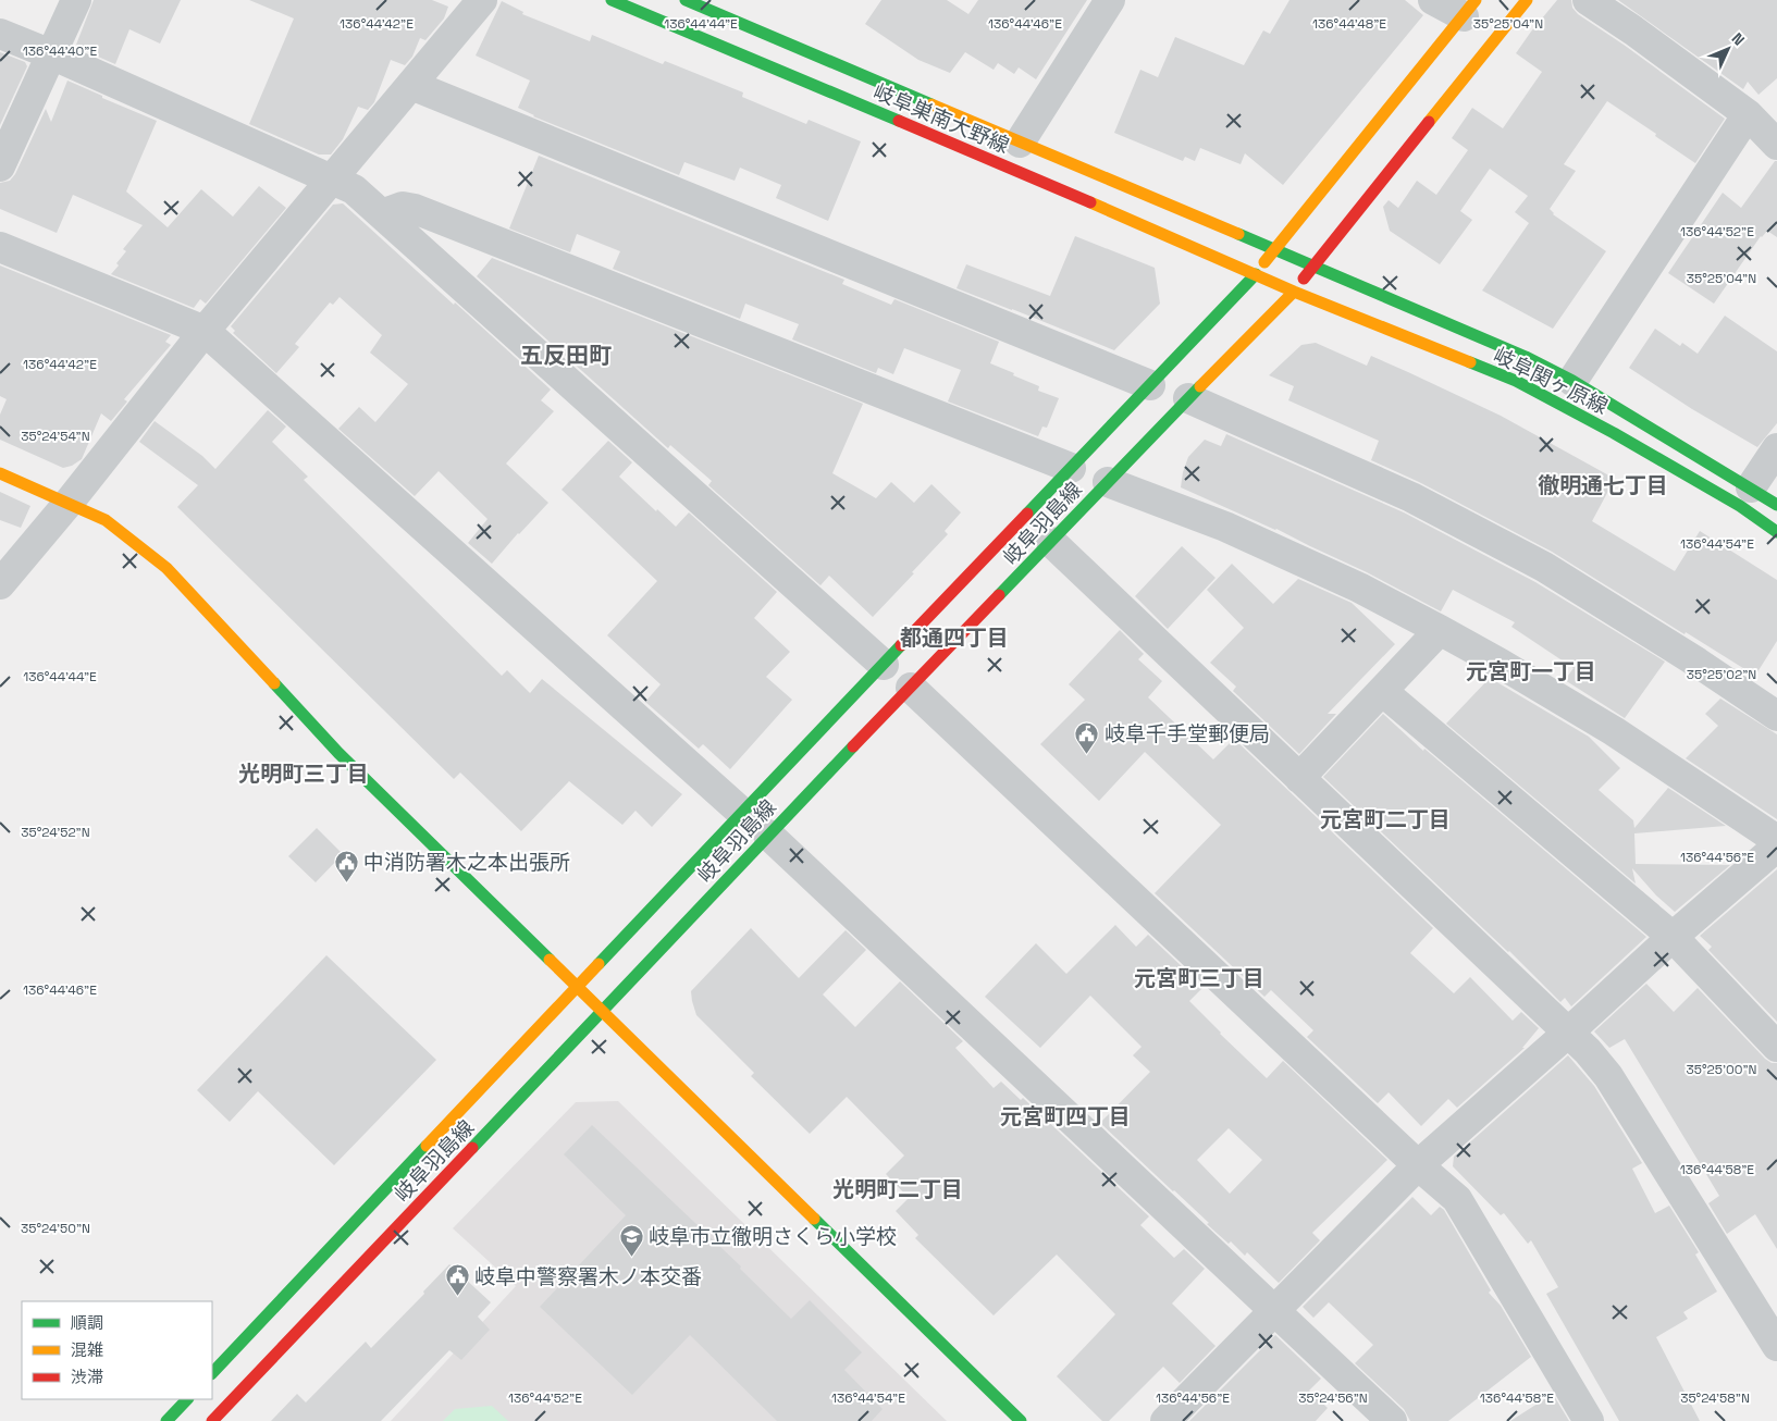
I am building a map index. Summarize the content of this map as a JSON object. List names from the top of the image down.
{
  "streets": {
    "main road": ["岐阜巣南大野線", "岐阜関ヶ原線", "岐阜羽島線"]
  },
  "crossings": [
    ["岐阜巣南大野線", "岐阜関ヶ原線"],
    ["岐阜巣南大野線", "岐阜羽島線"],
    ["岐阜関ヶ原線", "岐阜羽島線"]
  ],
  "districts": [
    "五反田町",
    "徹明通七丁目",
    "都通四丁目",
    "元宮町一丁目",
    "光明町三丁目",
    "元宮町二丁目",
    "元宮町三丁目",
    "元宮町四丁目",
    "光明町二丁目"
  ],
  "places": {
    "public building": ["岐阜千手堂郵便局", "中消防署木之本出張所", "岐阜中警察署木ノ本交番"],
    "school or university": ["岐阜市立徹明さくら小学校"]
  },
  "legend": ["順調", "混雑", "渋滞"],
  "north": "top right",
  "coordinates": [
    "136°44'42\"E",
    "136°44'44\"E",
    "136°44'46\"E",
    "136°44'48\"E",
    "35°25'04\"N",
    "136°44'40\"E",
    "136°44'52\"E",
    "35°24'54\"N",
    "136°44'54\"E",
    "35°25'02\"N",
    "35°24'52\"N",
    "136°44'56\"E",
    "35°25'00\"N",
    "136°44'58\"E",
    "35°24'50\"N",
    "35°24'56\"N",
    "35°24'58\"N"
  ]
}
